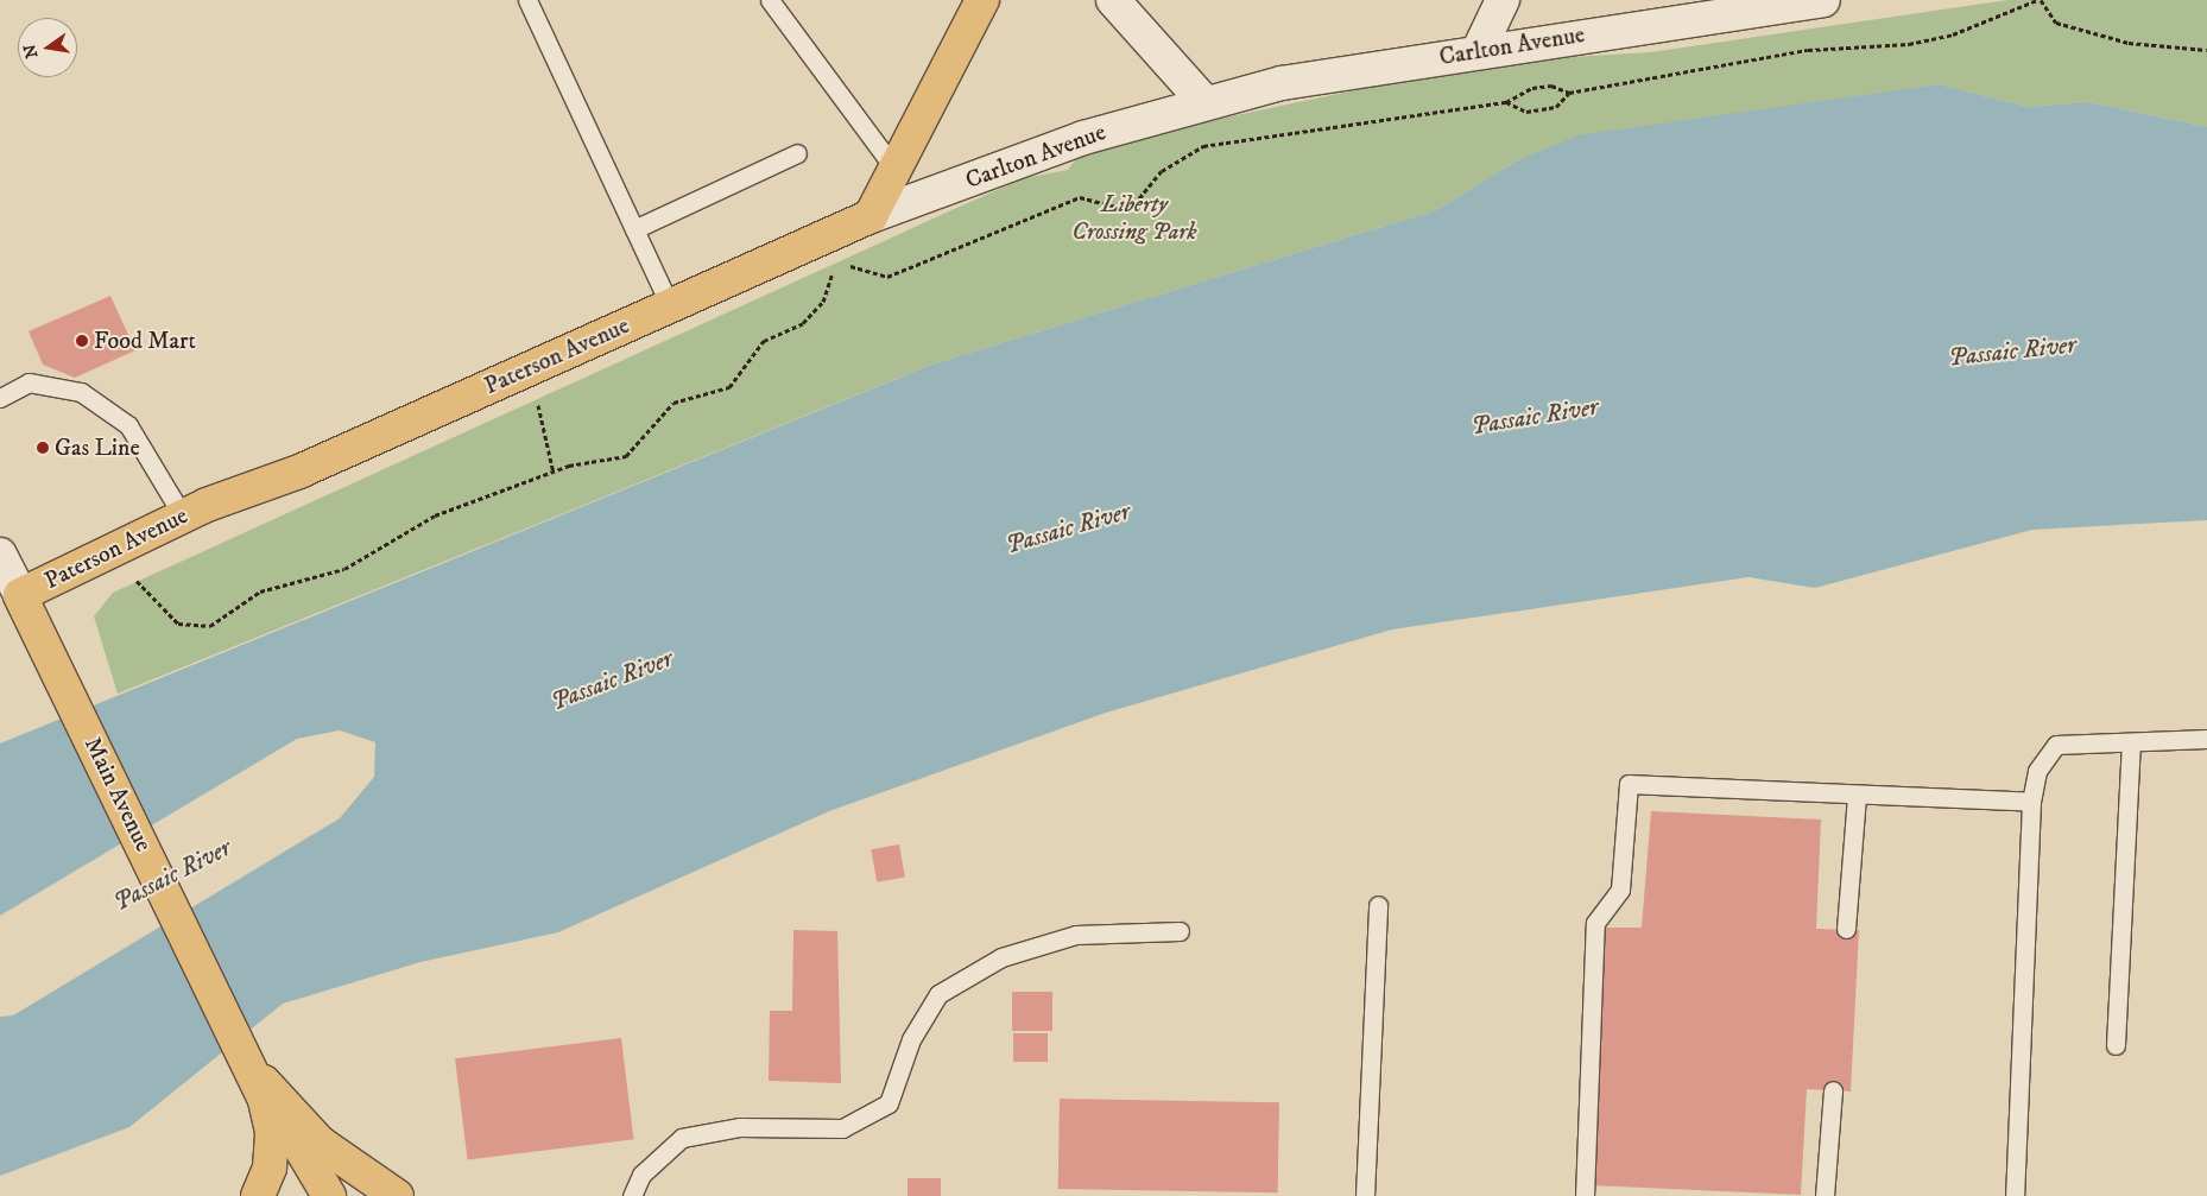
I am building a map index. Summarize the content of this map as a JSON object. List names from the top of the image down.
{
  "streets": {
    "main road": ["Paterson Avenue", "Main Avenue"],
    "street": ["Carlton Avenue"]
  },
  "crossings": [
    ["Carlton Avenue", "Paterson Avenue"],
    ["Paterson Avenue", "Main Avenue"]
  ],
  "water": ["Passaic River"],
  "parks": ["Liberty Crossing Park"],
  "places": ["Food Mart", "Gas Line"],
  "north": "left"
}
